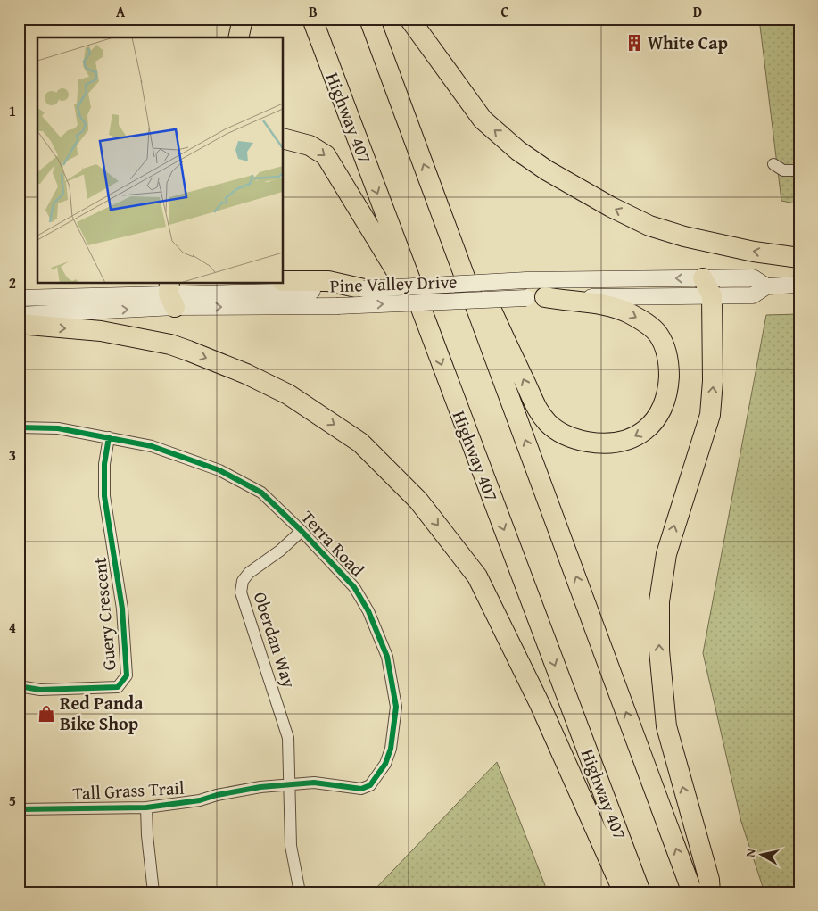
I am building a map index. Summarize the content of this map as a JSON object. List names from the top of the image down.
{
  "streets": {
    "highway": ["Highway 407"],
    "main road": ["Pine Valley Drive"],
    "street": [
      "Terra Road",
      "Guery Crescent",
      "Oberdan Way",
      "Tall Grass Trail"
    ]
  },
  "crossings": [
    ["Terra Road", "Guery Crescent"],
    ["Terra Road", "Oberdan Way"],
    ["Terra Road", "Tall Grass Trail"],
    ["Oberdan Way", "Tall Grass Trail"]
  ],
  "places": {
    "building": ["White Cap"],
    "shop": ["Red Panda Bike Shop"]
  },
  "north": "left",
  "grid": {
    "columns": [
      "A",
      "B",
      "C",
      "D"
    ],
    "rows": [
      "1",
      "2",
      "3",
      "4",
      "5"
    ]
  }
}
